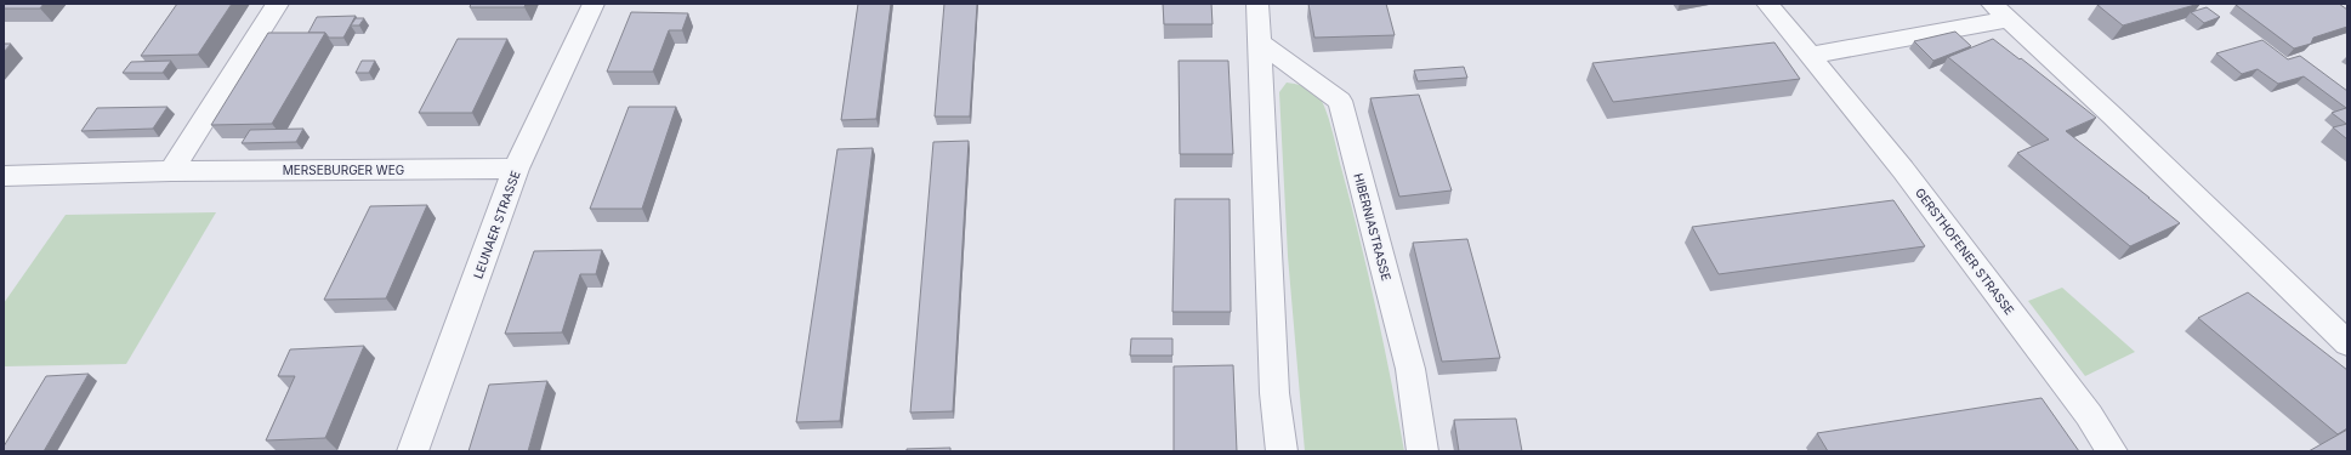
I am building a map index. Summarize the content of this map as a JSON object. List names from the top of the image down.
{
  "streets": {
    "street": [
      "MERSEBURGER WEG",
      "LEUNAER STRASSE",
      "HIBERNIASTRASSE",
      "GERSTHOFENER STRASSE"
    ]
  },
  "crossings": [
    ["MERSEBURGER WEG", "LEUNAER STRASSE"]
  ]
}
